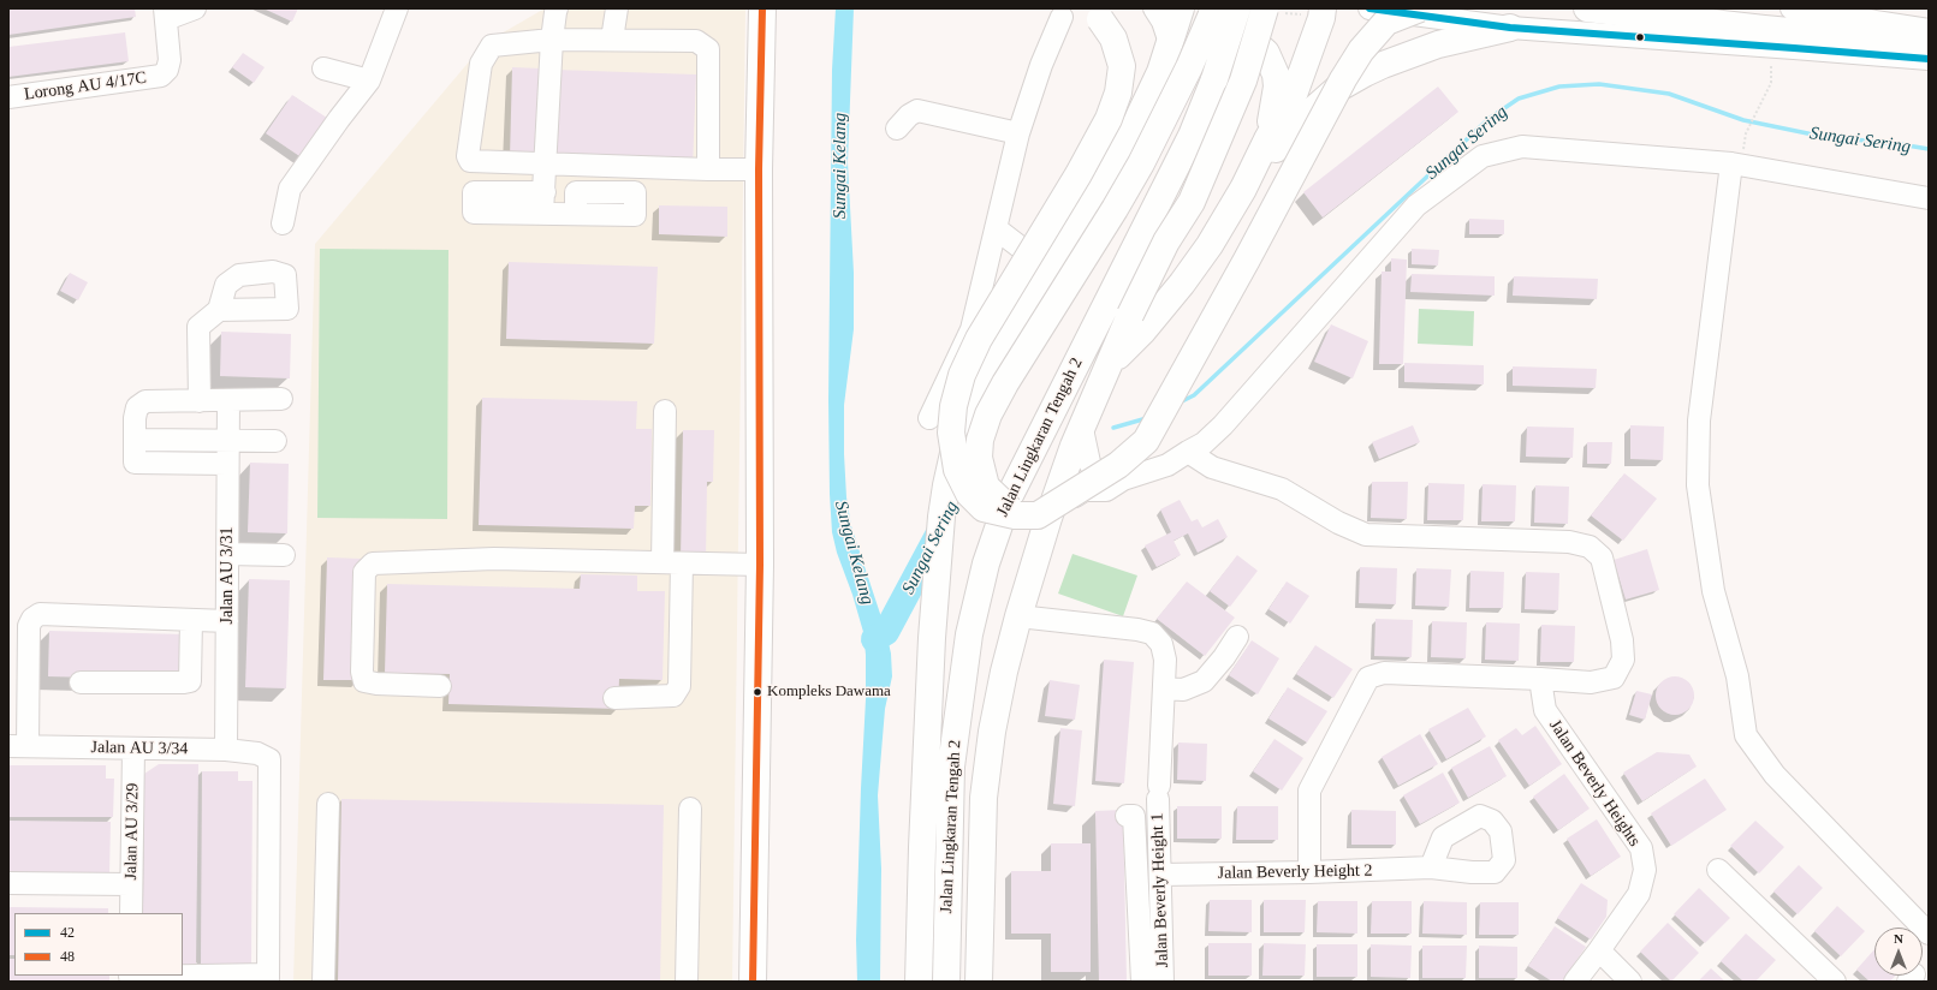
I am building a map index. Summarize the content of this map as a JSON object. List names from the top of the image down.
{
  "streets": {
    "main road": ["Jalan Lingkaran Tengah 2"],
    "street": [
      "Lorong AU 4/17C",
      "Jalan AU 3/31",
      "Jalan AU 3/34",
      "Jalan Beverly Heights",
      "Jalan AU 3/29",
      "Jalan Beverly Height 2",
      "Jalan Beverly Height 1"
    ]
  },
  "crossings": [
    ["Jalan Lingkaran Tengah 2", "Jalan Beverly Height 1"],
    ["Jalan AU 3/31", "Jalan AU 3/34"],
    ["Jalan AU 3/34", "Jalan AU 3/29"],
    ["Jalan Beverly Height 2", "Jalan Beverly Height 1"]
  ],
  "water": ["Sungai Sering", "Sungai Kelang"],
  "places": ["Kompleks Dawama"],
  "lines": ["transit line 42", "transit line 48"],
  "legend": ["42", "48"],
  "north": "top"
}
